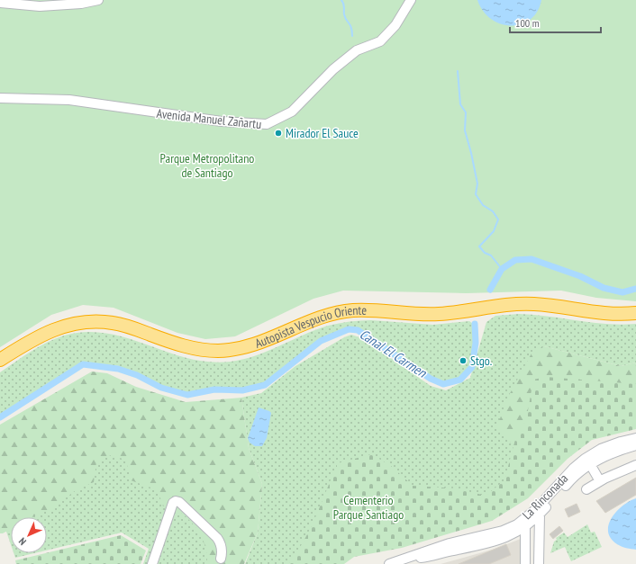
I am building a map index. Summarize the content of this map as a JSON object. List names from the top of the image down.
{
  "streets": {
    "highway": ["Autopista Vespucio Oriente"],
    "street": ["Avenida Manuel Zañartu", "La Rinconada"]
  },
  "water": ["Canal El Carmen"],
  "parks": ["Parque Metropolitano de Santiago", "Cementerio Parque Santiago"],
  "places": ["Mirador El Sauce", "Stgo."],
  "scale_bar": "100 m",
  "north": "bottom left"
}
